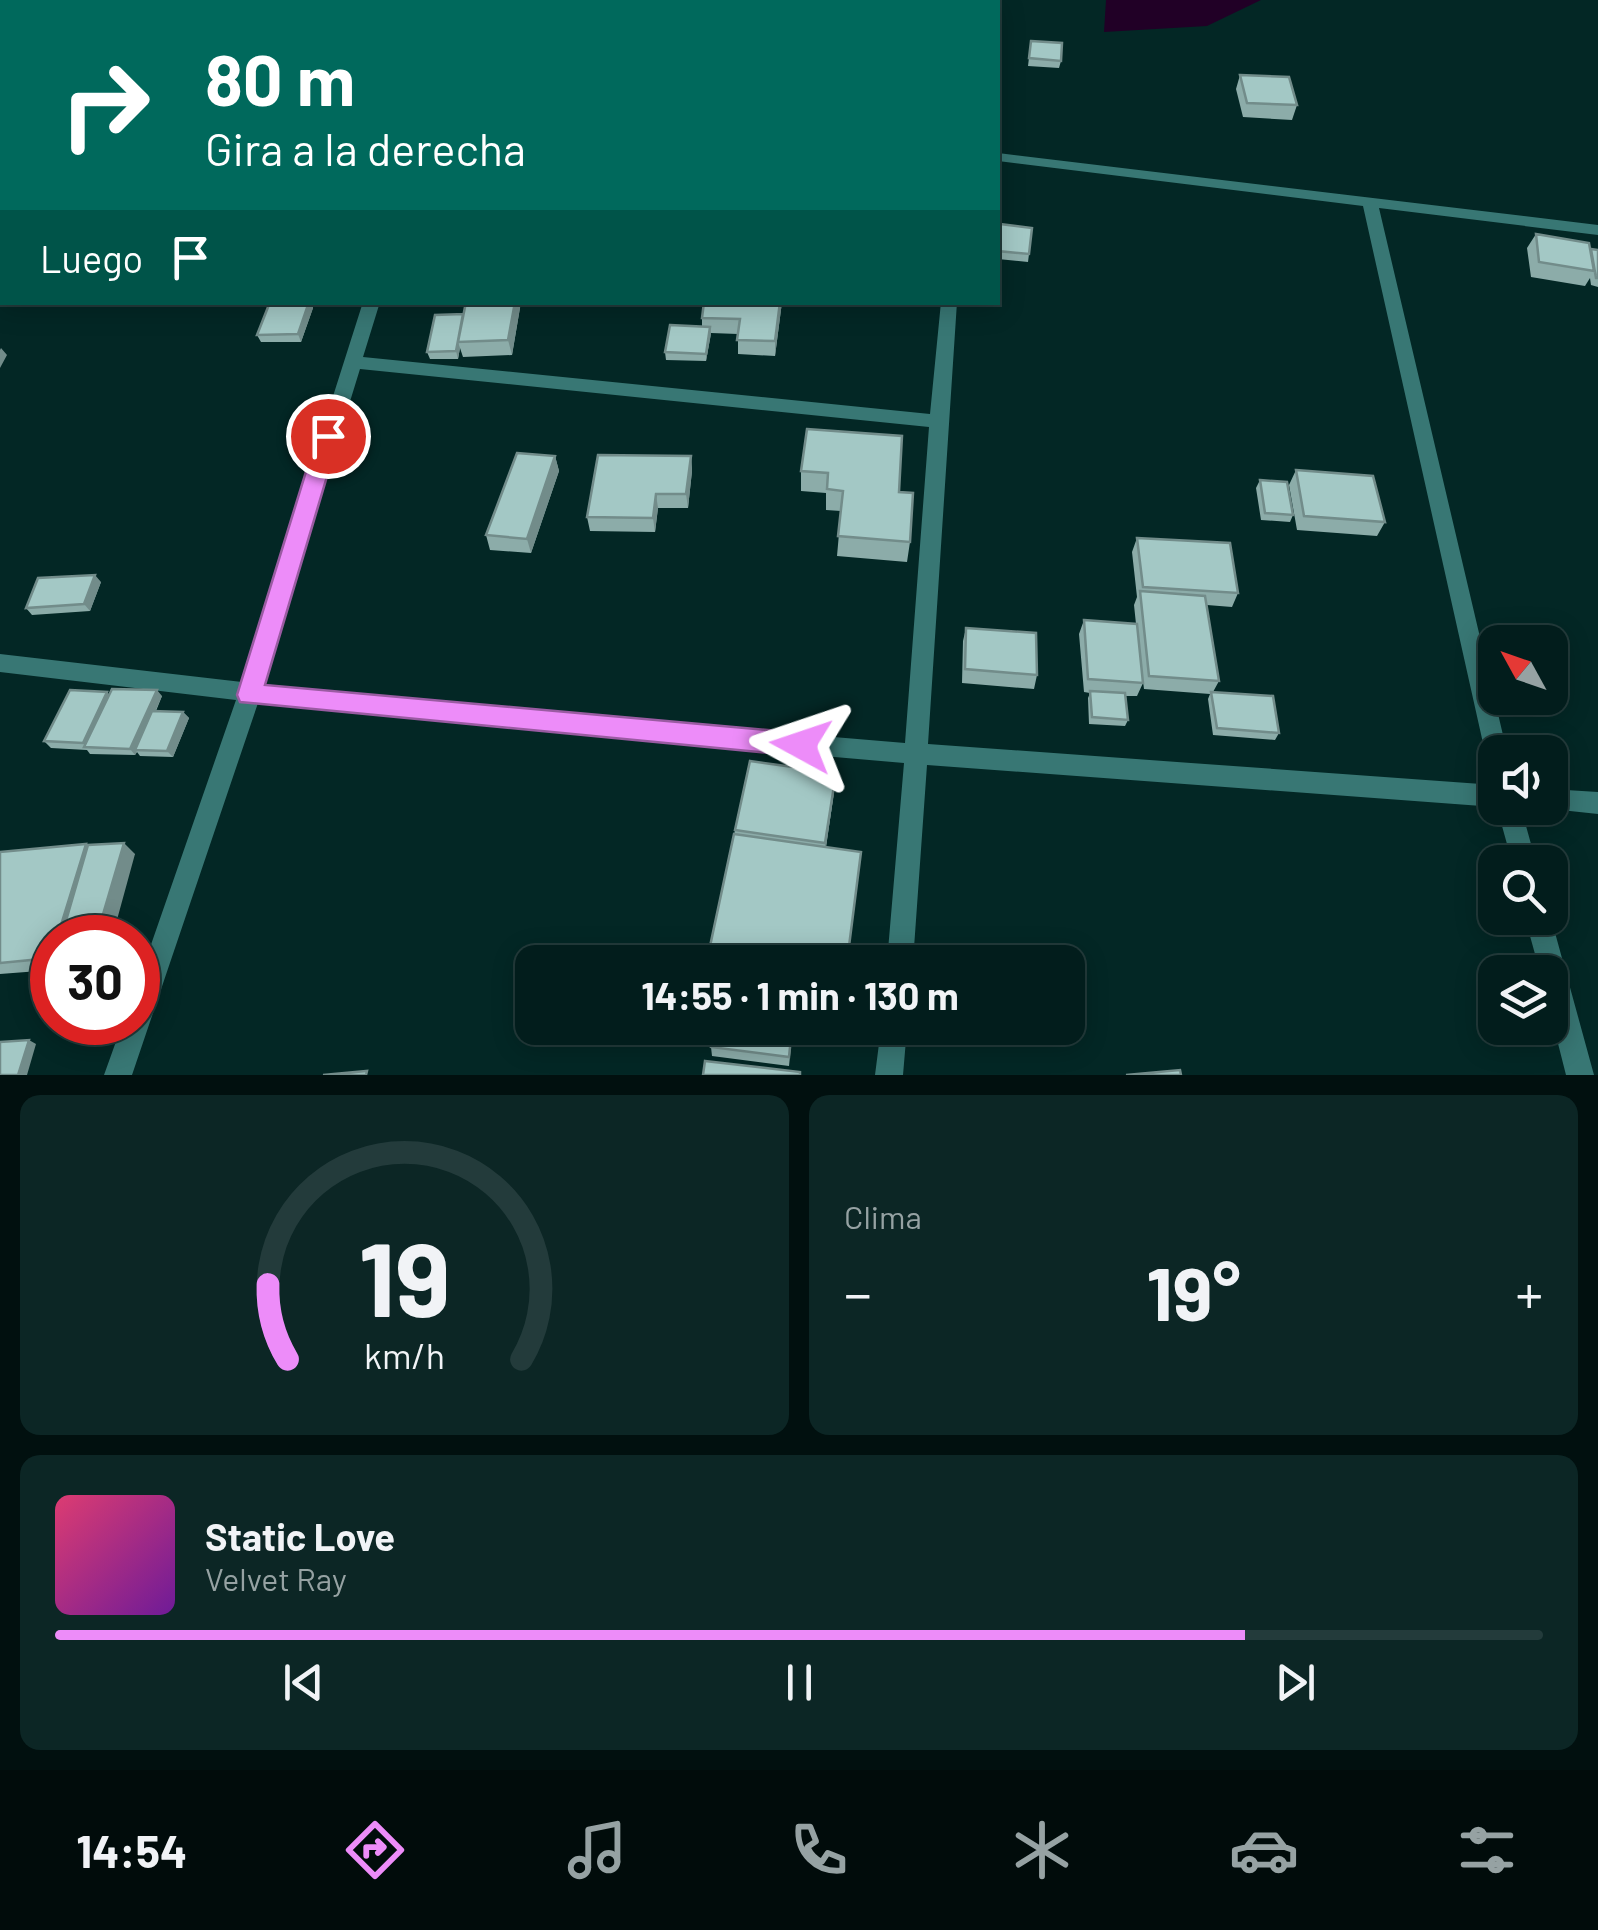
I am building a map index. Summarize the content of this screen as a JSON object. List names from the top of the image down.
{
  "north": "top left",
  "page": {
    "turn": ["80 m", "Gira a la derecha"],
    "then": "Luego",
    "limit": "30",
    "trip": "14:55 · 1 min · 130 m",
    "tile": "Clima",
    "heat": ["−", "19°", "+"],
    "song": ["Static Love", "Velvet Ray"],
    "tabs": "14:54",
    "gauge": ["19", "km/h"]
  }
}
